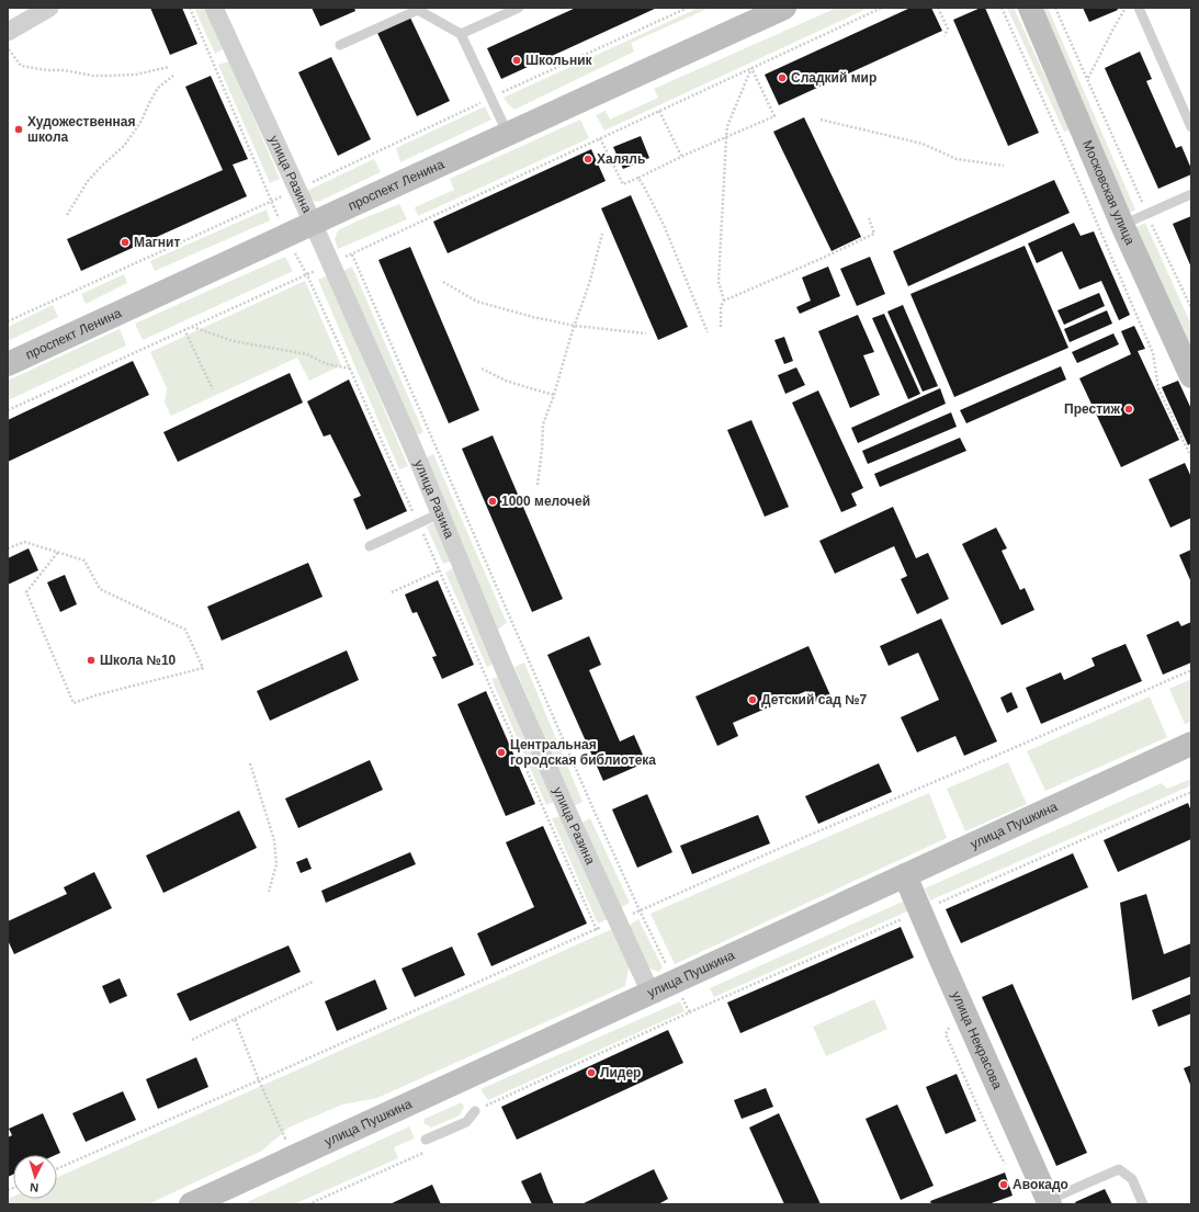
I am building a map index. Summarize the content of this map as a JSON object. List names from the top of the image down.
{
  "streets": {
    "street": [
      "улица Разина",
      "проспект Ленина",
      "Московская улица",
      "улица Пушкина",
      "улица Некрасова"
    ]
  },
  "crossings": [
    ["улица Разина", "проспект Ленина"],
    ["улица Разина", "улица Пушкина"],
    ["улица Пушкина", "улица Некрасова"]
  ],
  "places": [
    "Школьник",
    "Сладкий мир",
    "Художественная школа",
    "Халяль",
    "Магнит",
    "Престиж",
    "1000 мелочей",
    "Школа №10",
    "Детский сад №7",
    "Центральная городская библиотека",
    "Лидер",
    "Авокадо"
  ],
  "north": "bottom"
}
